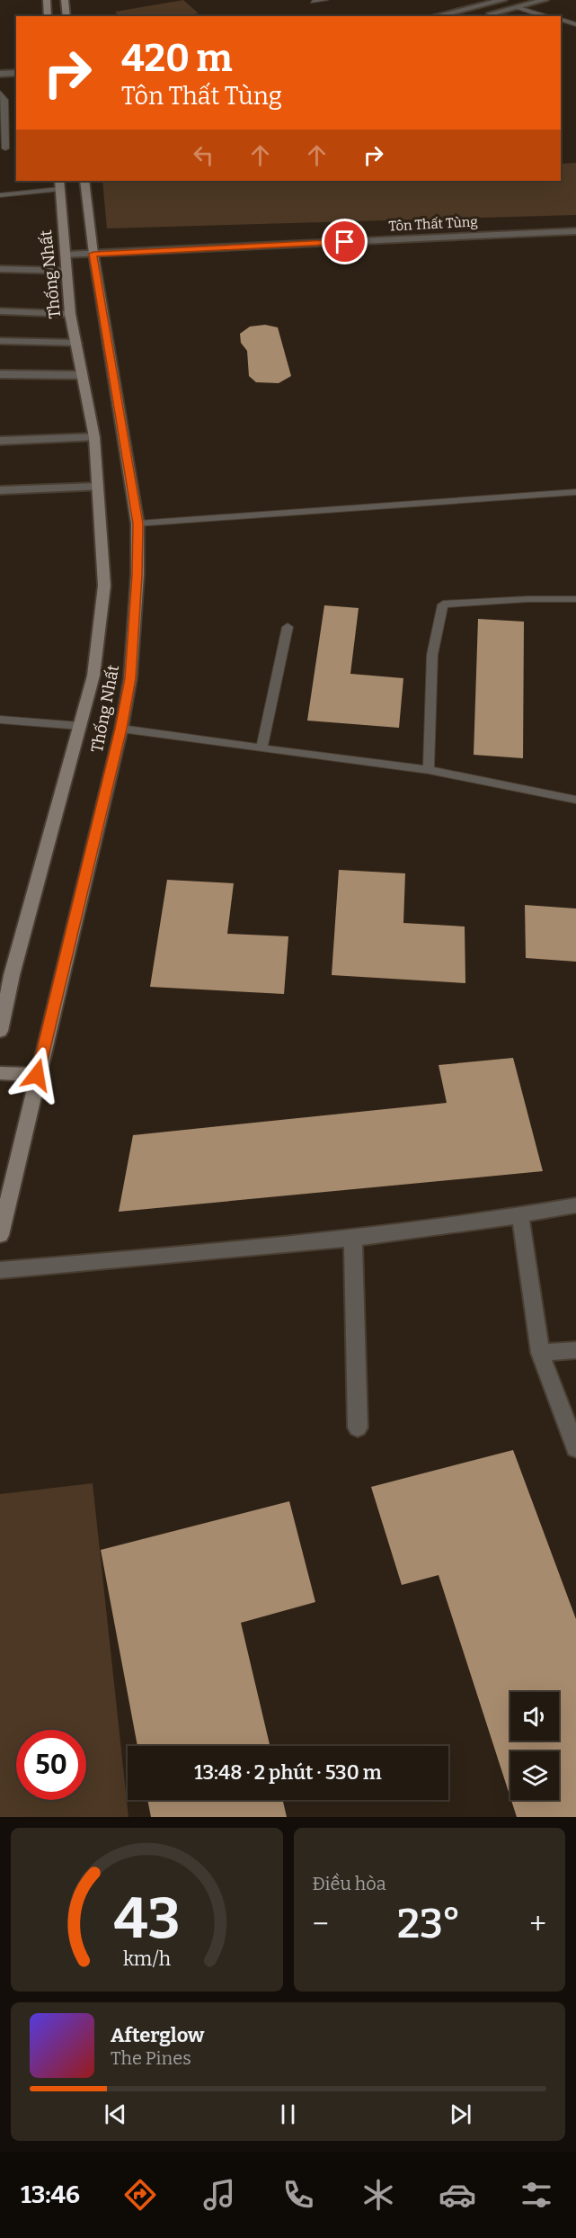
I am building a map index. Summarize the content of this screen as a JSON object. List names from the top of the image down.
{
  "streets": {
    "main road": ["Thống Nhất"],
    "street": ["Tôn Thất Tùng"]
  },
  "crossings": [
    ["Tôn Thất Tùng", "Thống Nhất"]
  ],
  "page": {
    "turn": ["420 m", "Tôn Thất Tùng"],
    "limit": "50",
    "trip": "13:48 · 2 phút · 530 m",
    "tile": "Điều hòa",
    "heat": ["−", "23°", "+"],
    "song": ["Afterglow", "The Pines"],
    "tabs": "13:46",
    "gauge": ["43", "km/h"]
  }
}
